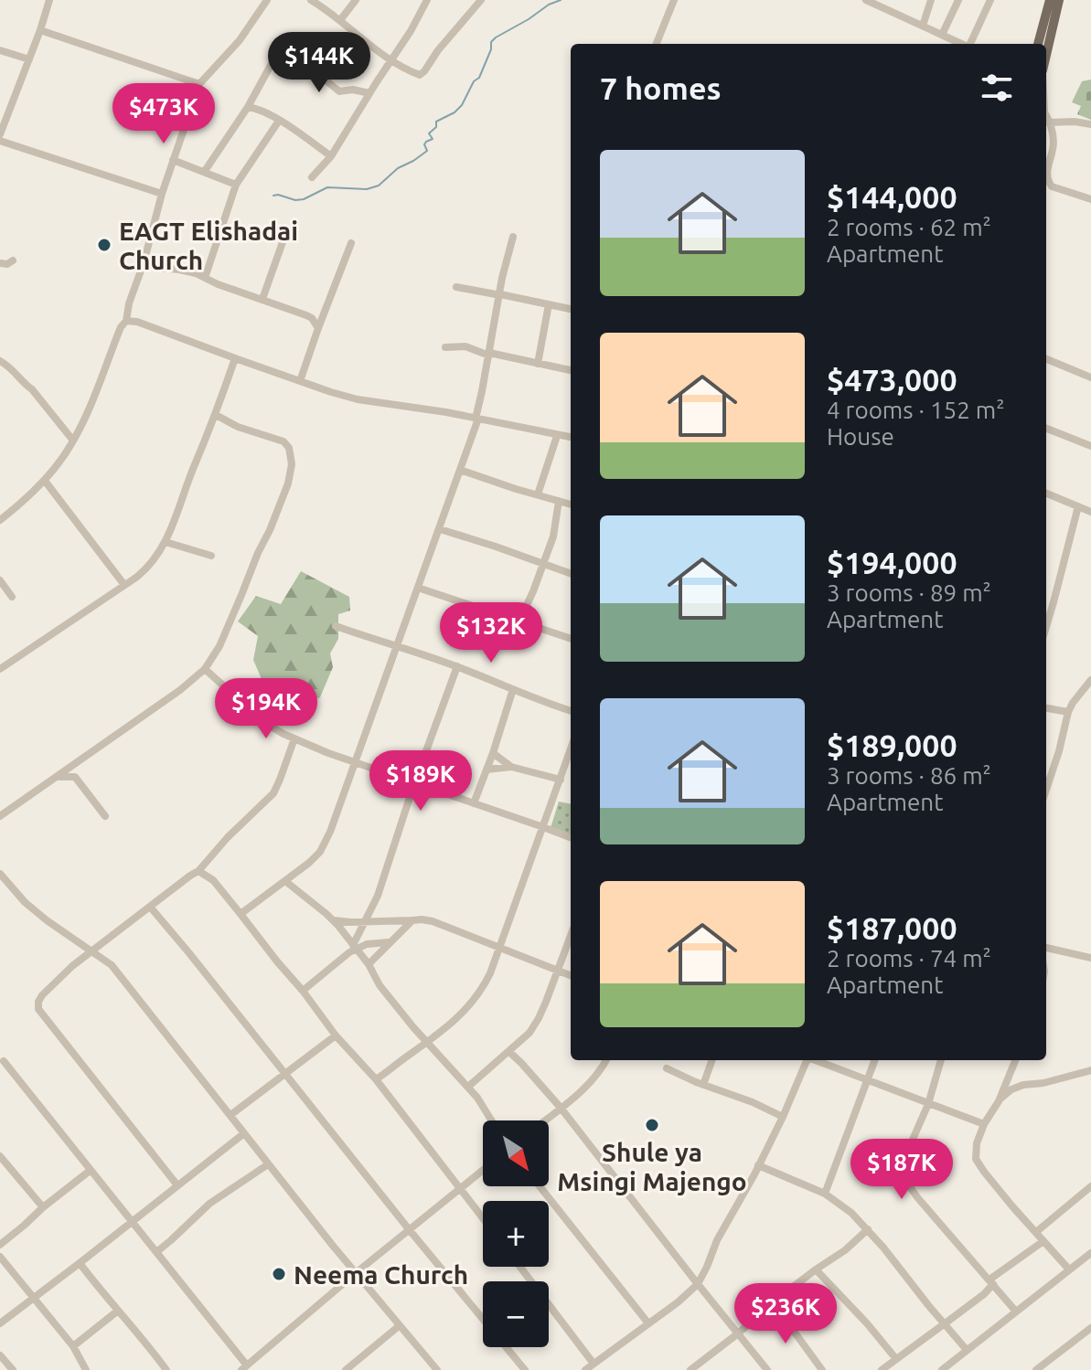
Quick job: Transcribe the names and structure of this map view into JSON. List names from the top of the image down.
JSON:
{
  "places": ["EAGT Elishadai Church", "Shule ya Msingi Majengo", "Neema Church"],
  "north": "bottom right",
  "page": {
    "price": [
      "$144K",
      "$473K",
      "$132K",
      "$194K",
      "$189K",
      "$187K",
      "$236K"
    ],
    "heading": "7 homes",
    "list": [
      {
        "name": "$144,000",
        "note": "2 rooms · 62 m² · Apartment"
      },
      {
        "name": "$473,000",
        "note": "4 rooms · 152 m² · House"
      },
      {
        "name": "$194,000",
        "note": "3 rooms · 89 m² · Apartment"
      },
      {
        "name": "$189,000",
        "note": "3 rooms · 86 m² · Apartment"
      },
      {
        "name": "$187,000",
        "note": "2 rooms · 74 m² · Apartment"
      }
    ],
    "map_buttons": ["+", "−"]
  }
}
